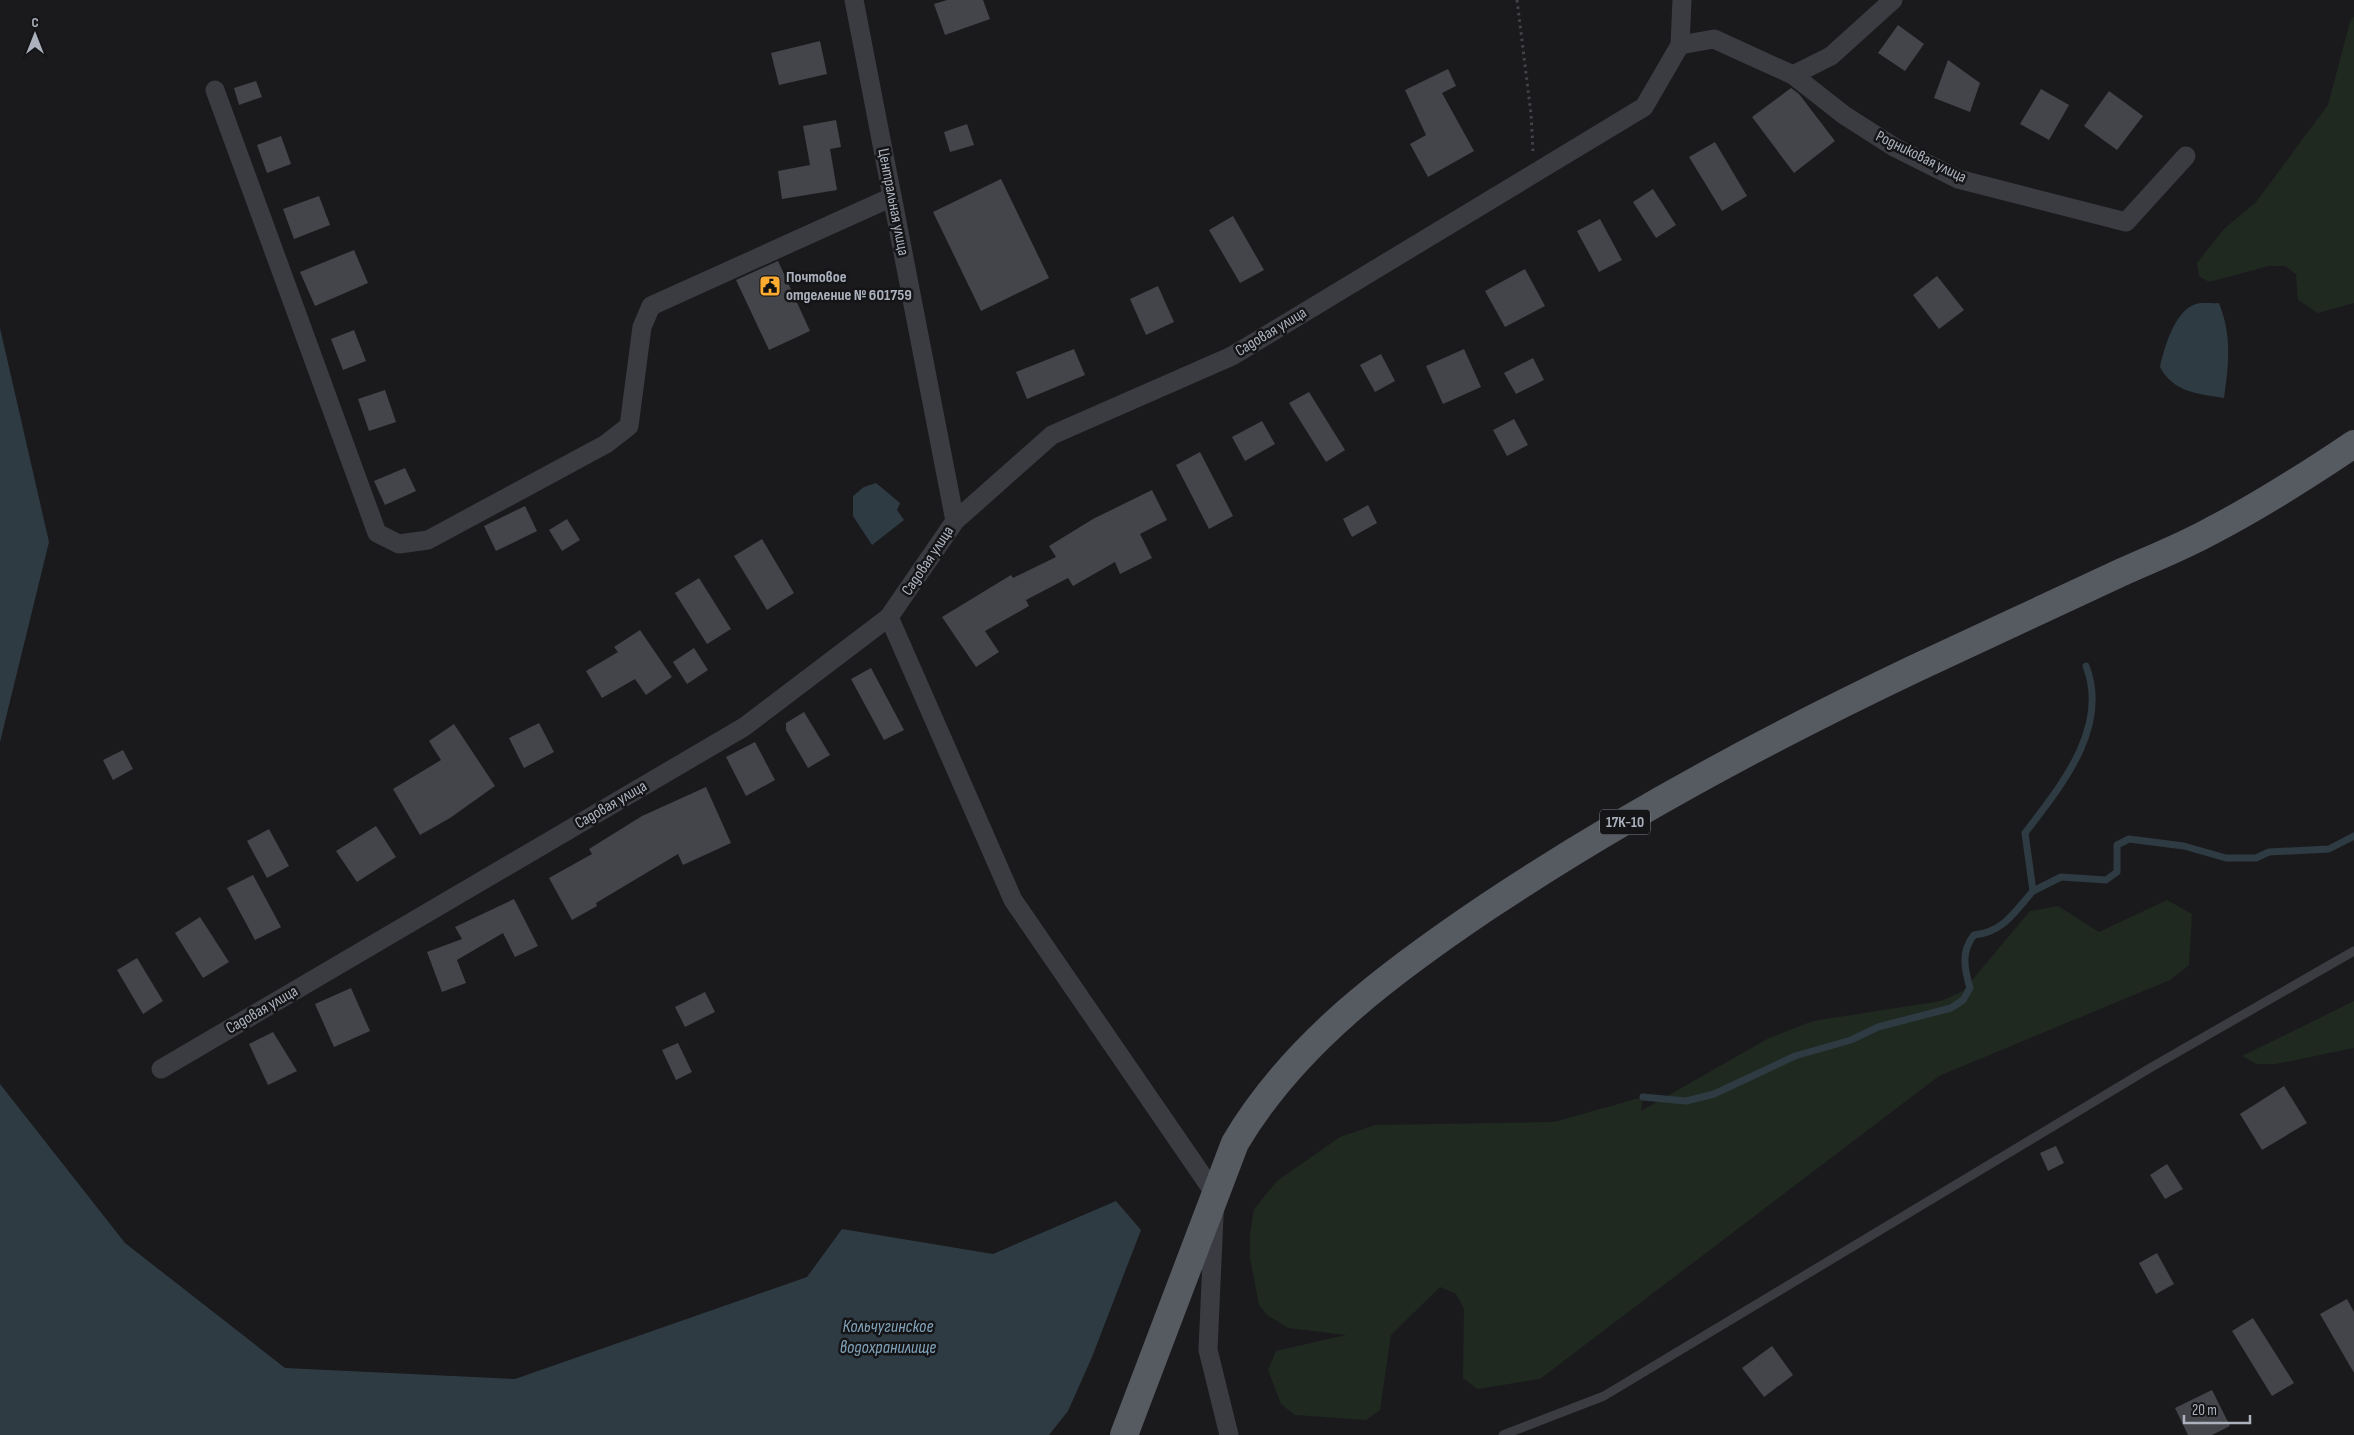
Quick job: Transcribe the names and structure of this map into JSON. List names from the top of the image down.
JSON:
{
  "streets": {
    "main road": ["17К-10"],
    "street": ["Родниковая улица", "Центральная улица", "Садовая улица"]
  },
  "crossings": [
    ["Родниковая улица", "Садовая улица"],
    ["Центральная улица", "Садовая улица"]
  ],
  "water": ["Кольчугинское водохранилище"],
  "places": {
    "public building": ["Почтовое отделение № 601759"]
  },
  "scale_bar": "20 m",
  "north": "top"
}
